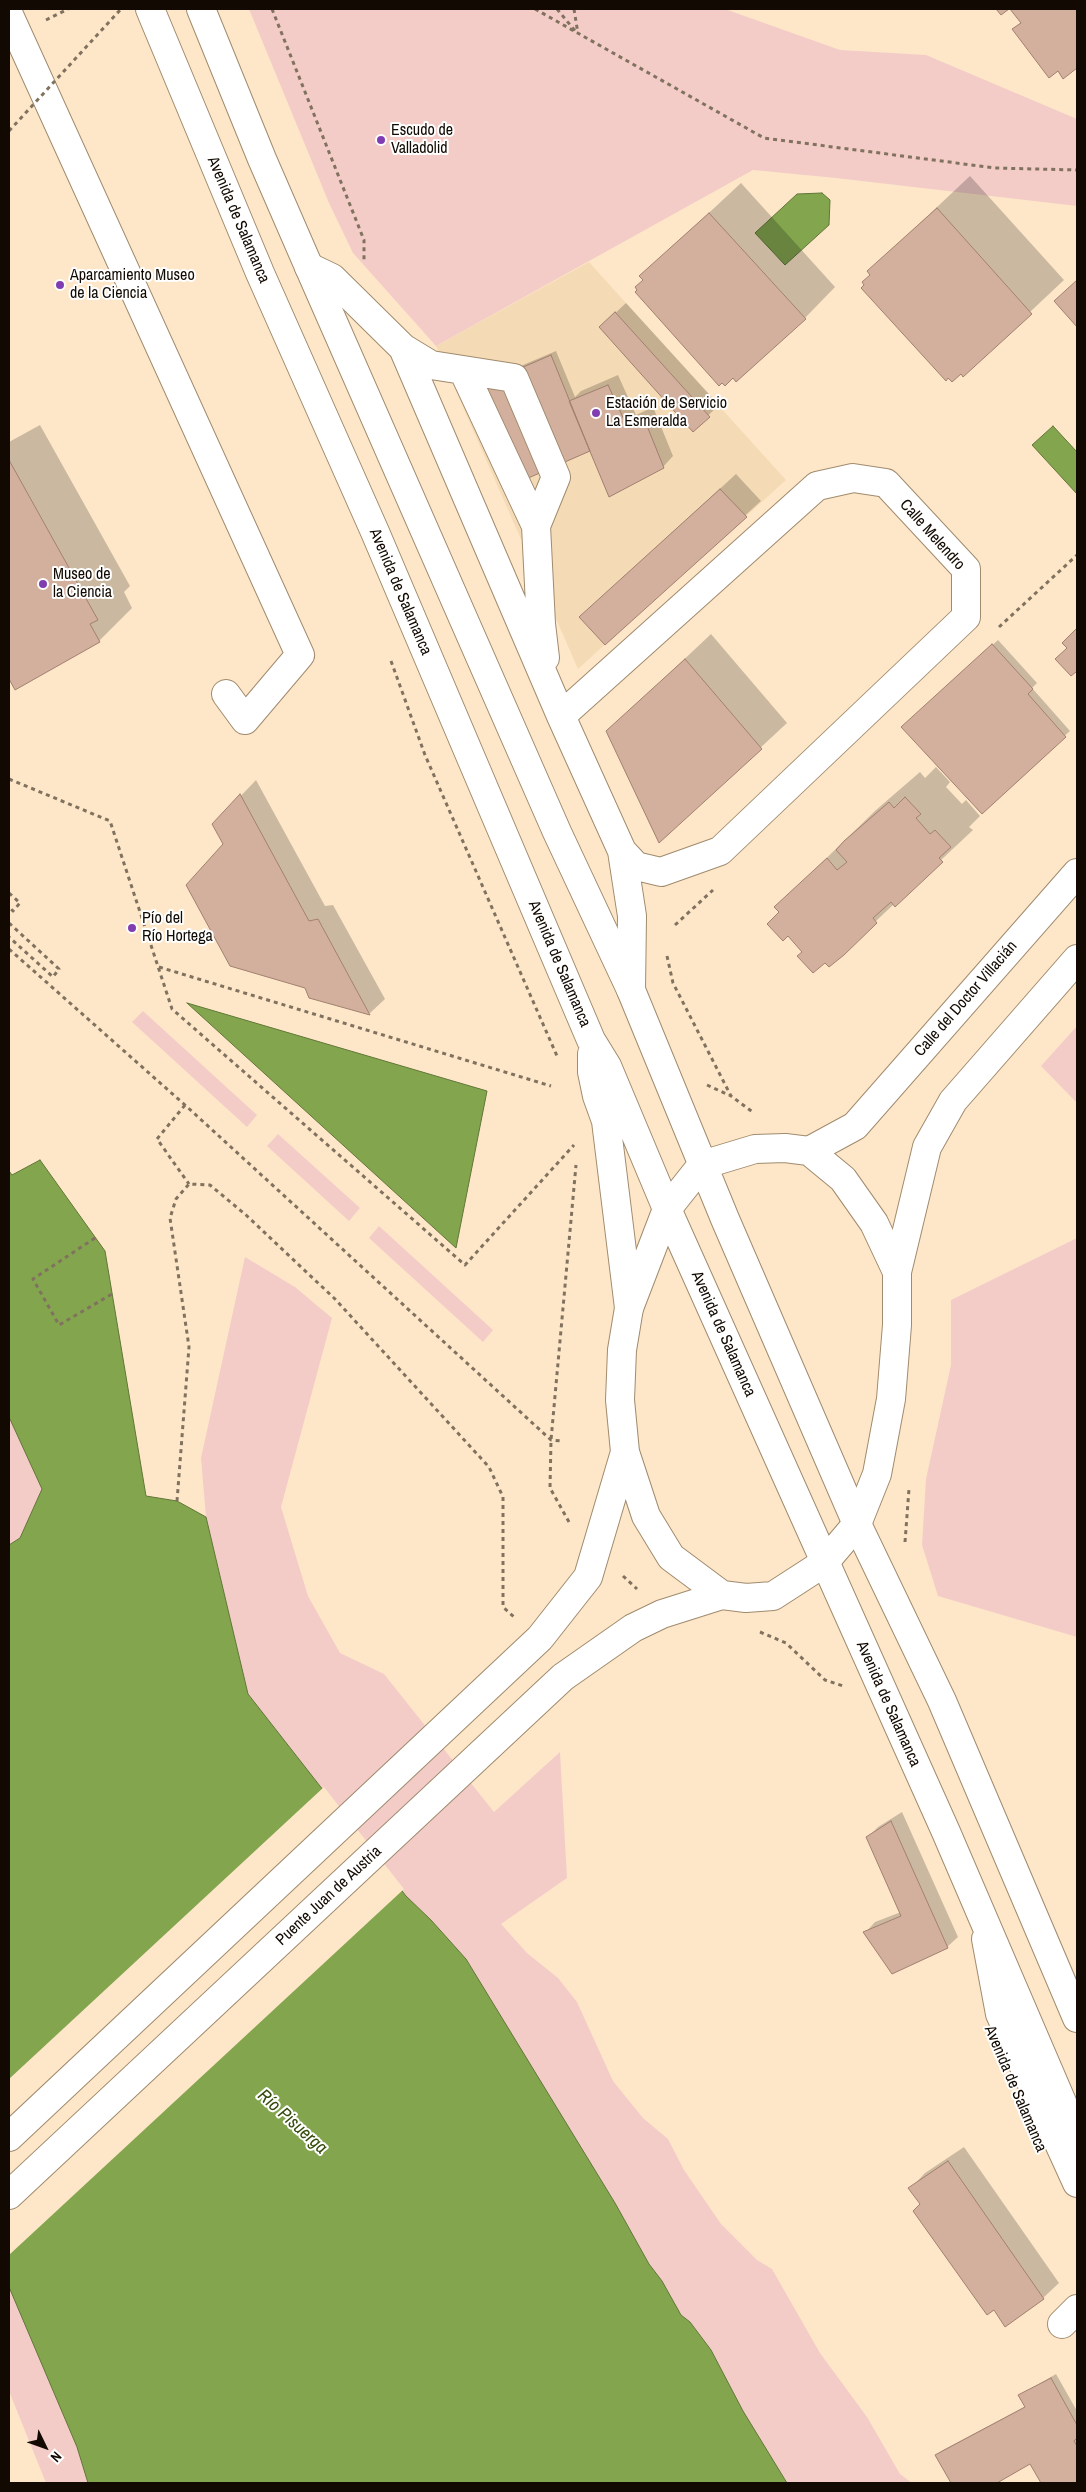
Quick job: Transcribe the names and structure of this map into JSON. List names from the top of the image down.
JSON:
{
  "streets": {
    "main road": [
      "Avenida de Salamanca",
      "Calle Melendro",
      "Calle del Doctor Villacián",
      "Puente Juan de Austria"
    ]
  },
  "water": ["Río Pisuerga"],
  "places": [
    "Escudo de Valladolid",
    "Aparcamiento Museo de la Ciencia",
    "Estación de Servicio La Esmeralda",
    "Museo de la Ciencia",
    "Pío del Río Hortega"
  ],
  "north": "bottom right"
}
